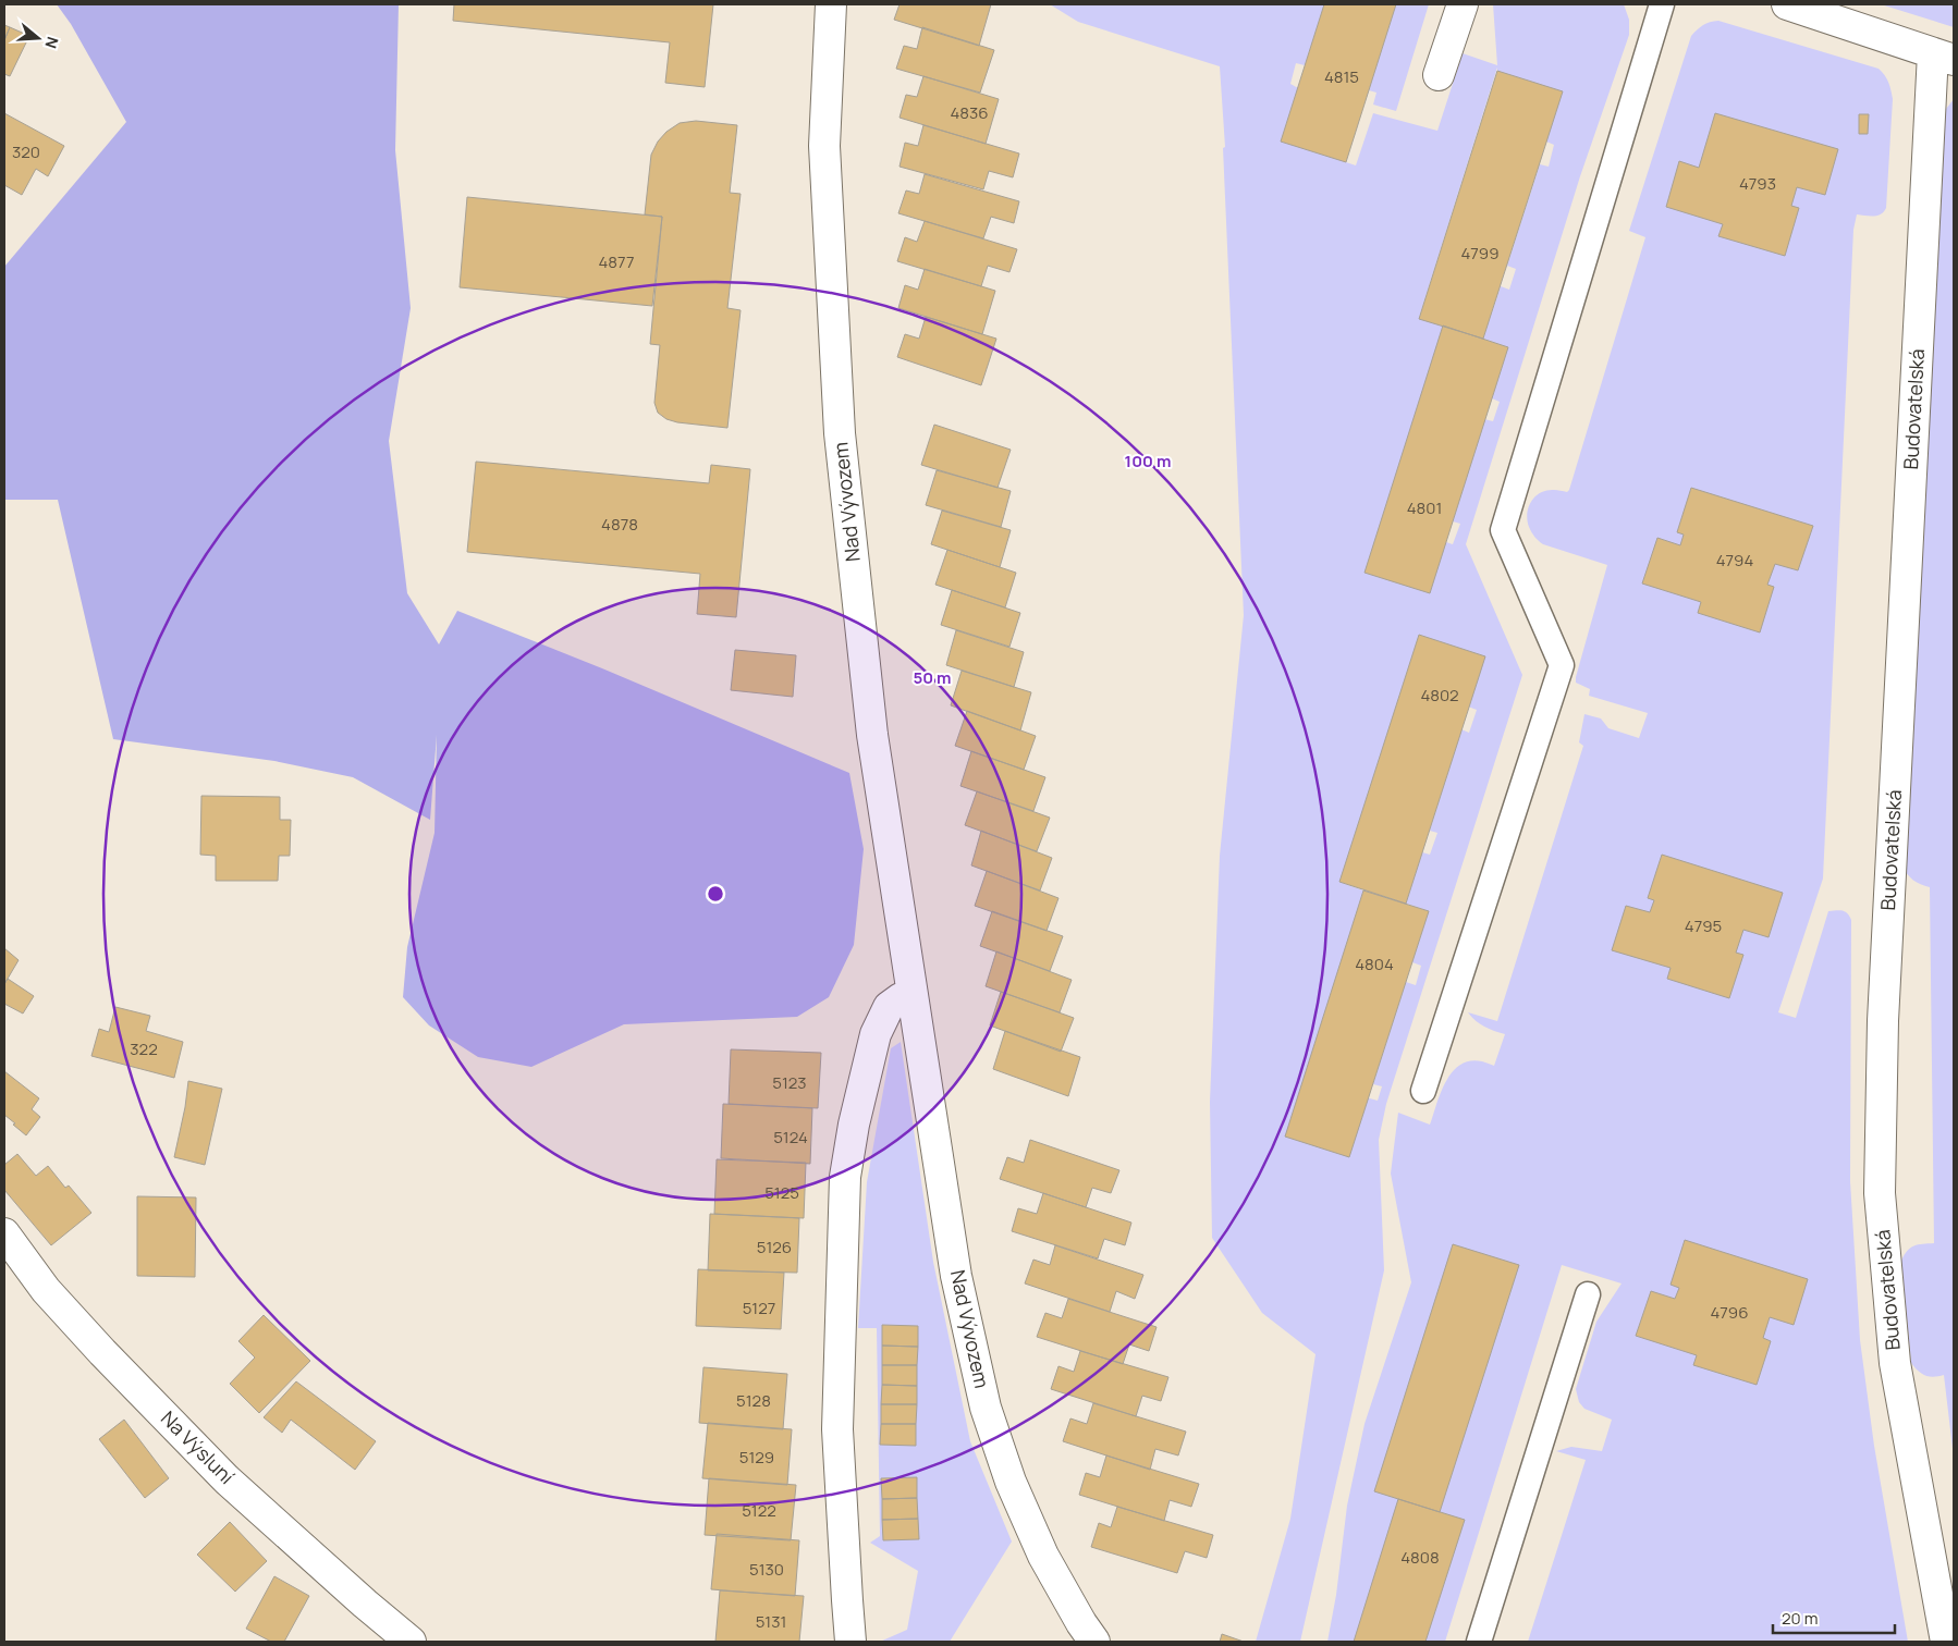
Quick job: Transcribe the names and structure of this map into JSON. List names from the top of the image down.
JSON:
{
  "streets": {
    "street": ["Budovatelská", "Nad Vývozem", "Na Výsluní"]
  },
  "house_numbers": [
    "4815",
    "4836",
    "320",
    "4793",
    "4799",
    "4877",
    "4801",
    "4878",
    "4794",
    "4802",
    "4795",
    "4804",
    "322",
    "5123",
    "5124",
    "5125",
    "5126",
    "5127",
    "4796",
    "5128",
    "5129",
    "5122",
    "4808",
    "5130",
    "5131"
  ],
  "scale_bar": "20 m",
  "north": "right",
  "rings": ["100 m", "50 m"]
}
